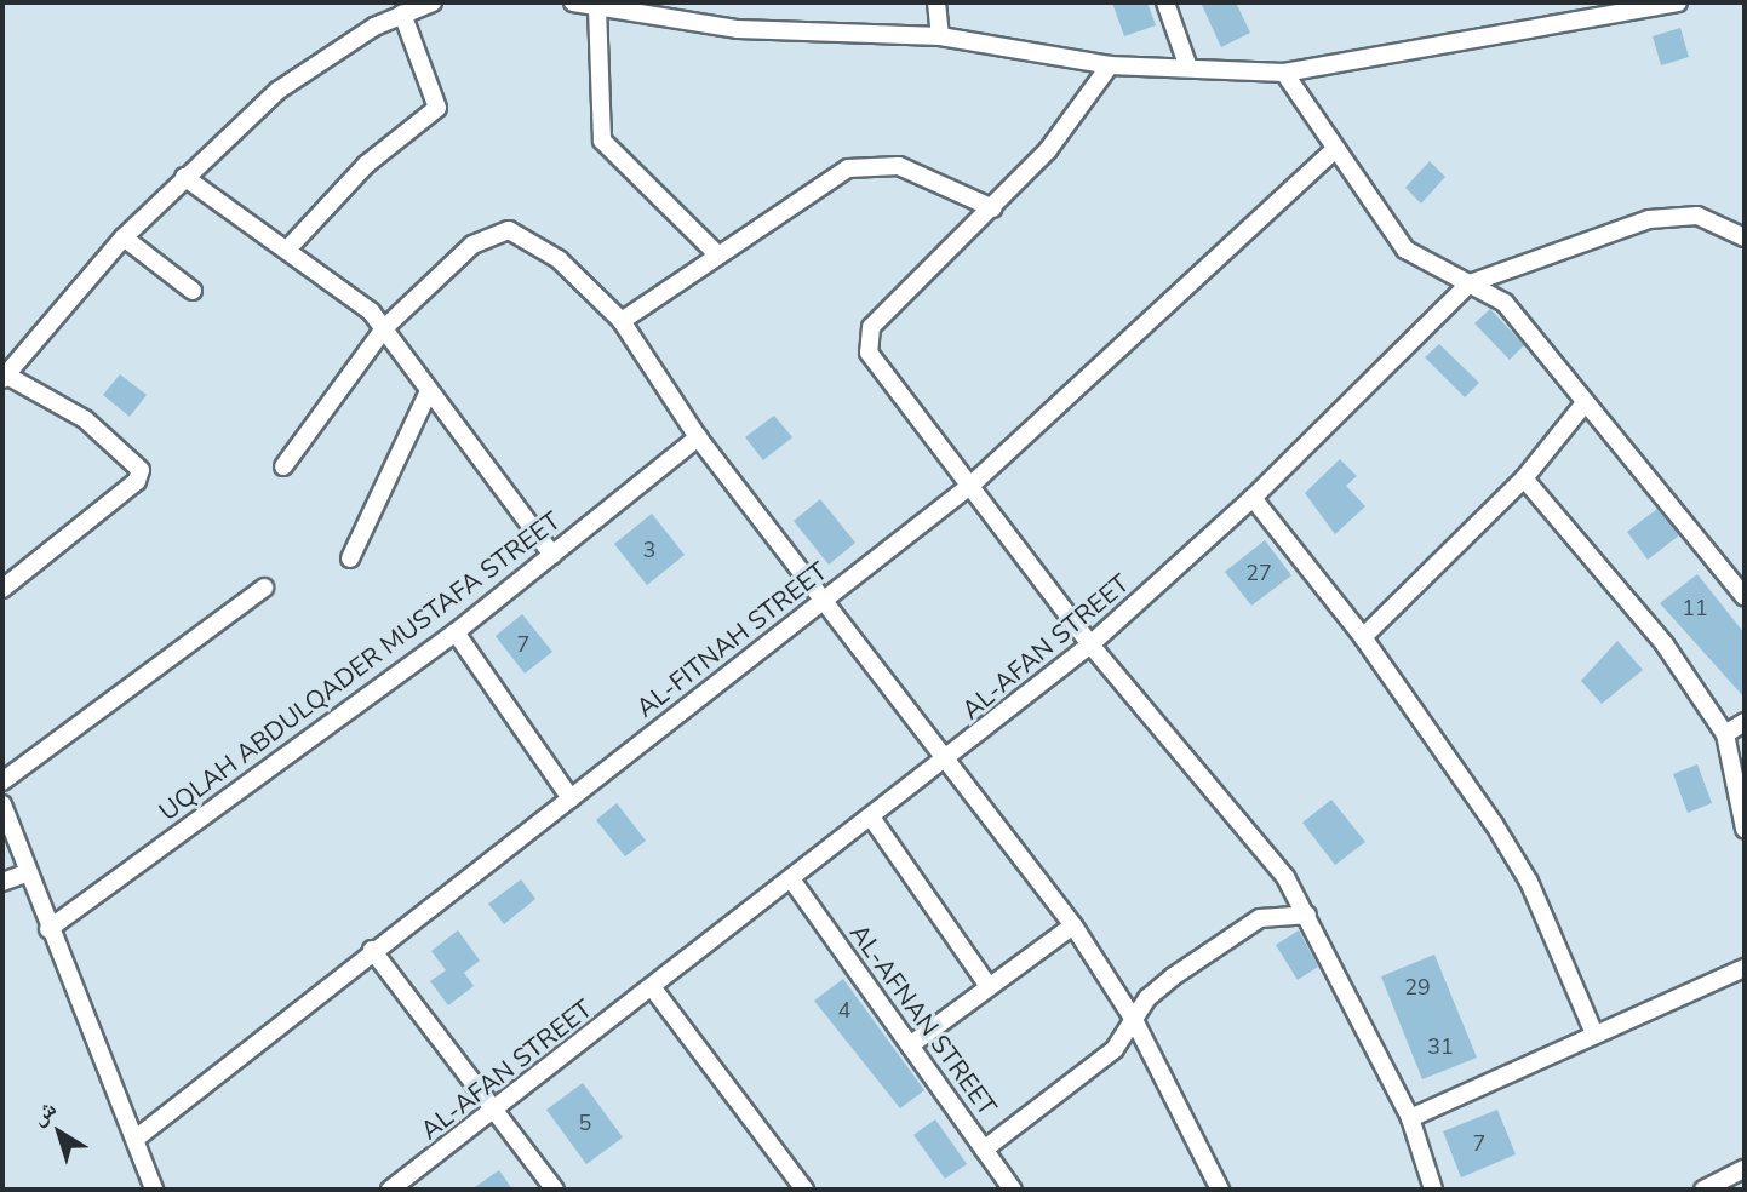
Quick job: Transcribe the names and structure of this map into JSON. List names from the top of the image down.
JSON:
{
  "streets": {
    "street": [
      "AL-FITNAH STREET",
      "AL-AFAN STREET",
      "UQLAH ABDULQADER MUSTAFA STREET",
      "AL-AFNAN STREET"
    ]
  },
  "crossings": [
    ["AL-AFAN STREET", "AL-AFNAN STREET"]
  ],
  "house_numbers": [
    "3",
    "27",
    "11",
    "7",
    "29",
    "4",
    "31",
    "5",
    "7"
  ],
  "north": "top left"
}
